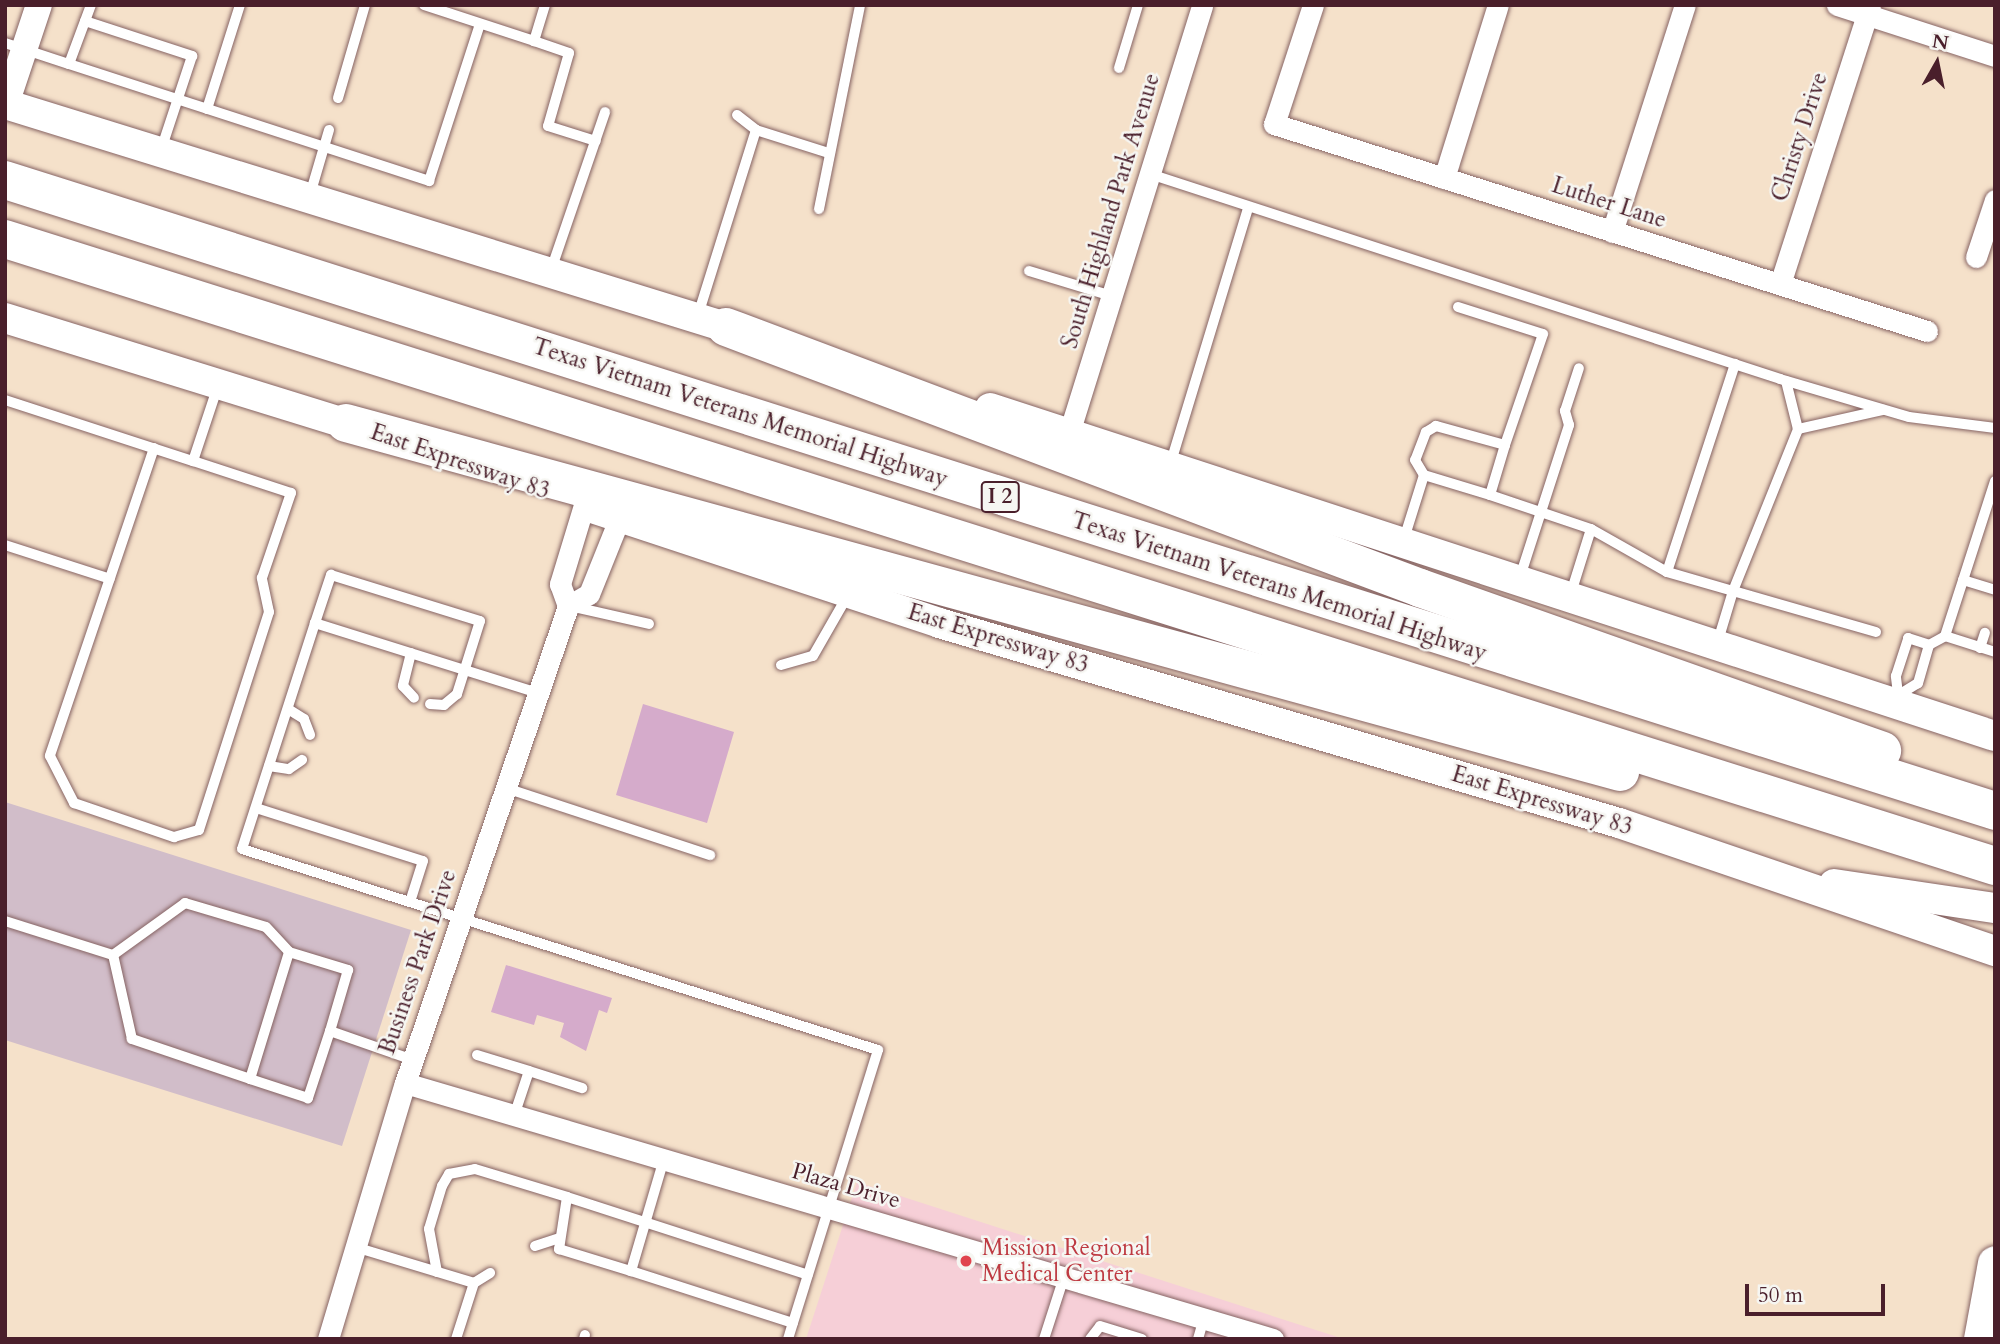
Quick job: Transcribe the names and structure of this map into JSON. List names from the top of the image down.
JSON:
{
  "streets": {
    "highway": ["Texas Vietnam Veterans Memorial Highway", "I 2"],
    "main road": ["East Expressway 83"],
    "street": [
      "Christy Drive",
      "Luther Lane",
      "South Highland Park Avenue",
      "Business Park Drive",
      "Plaza Drive"
    ]
  },
  "crossings": [
    ["Christy Drive", "Luther Lane"],
    ["East Expressway 83", "Business Park Drive"],
    ["Business Park Drive", "Plaza Drive"]
  ],
  "places": ["Mission Regional Medical Center"],
  "scale_bar": "50 m",
  "north": "top"
}
